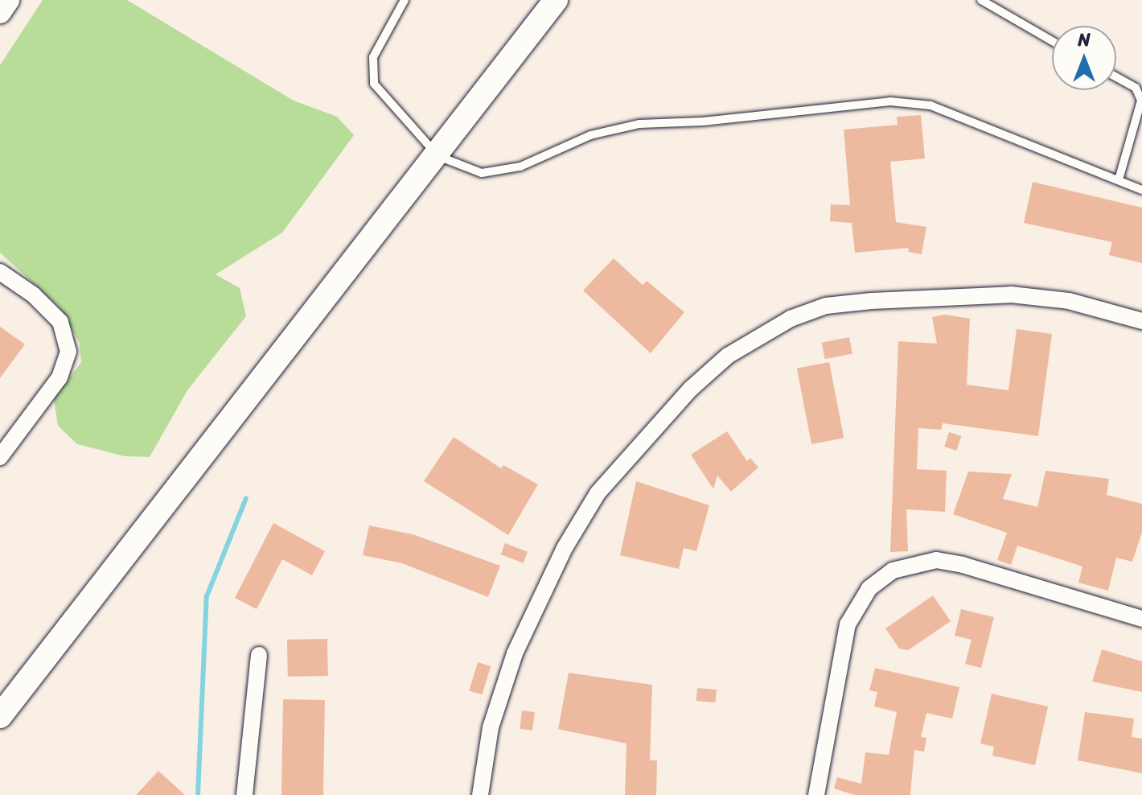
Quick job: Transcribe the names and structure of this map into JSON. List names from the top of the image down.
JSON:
{
  "north": "top"
}
